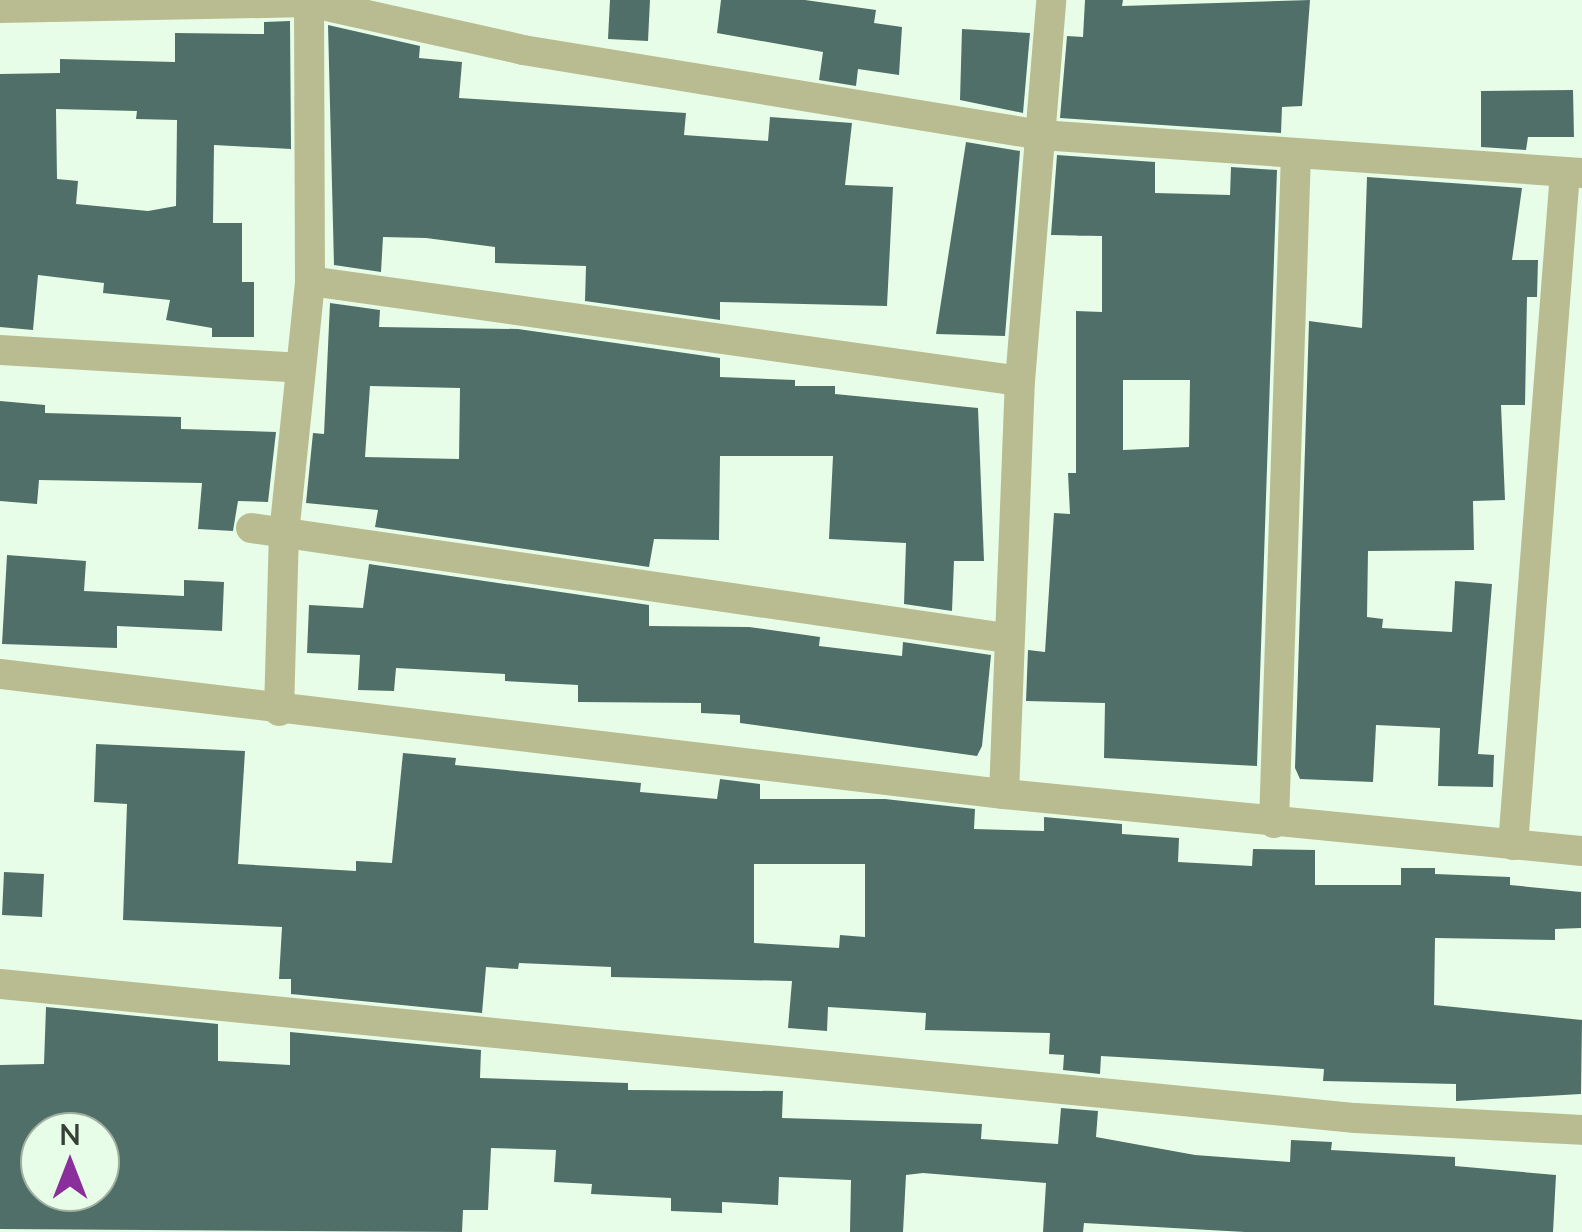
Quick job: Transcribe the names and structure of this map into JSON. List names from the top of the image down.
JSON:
{
  "north": "top"
}
